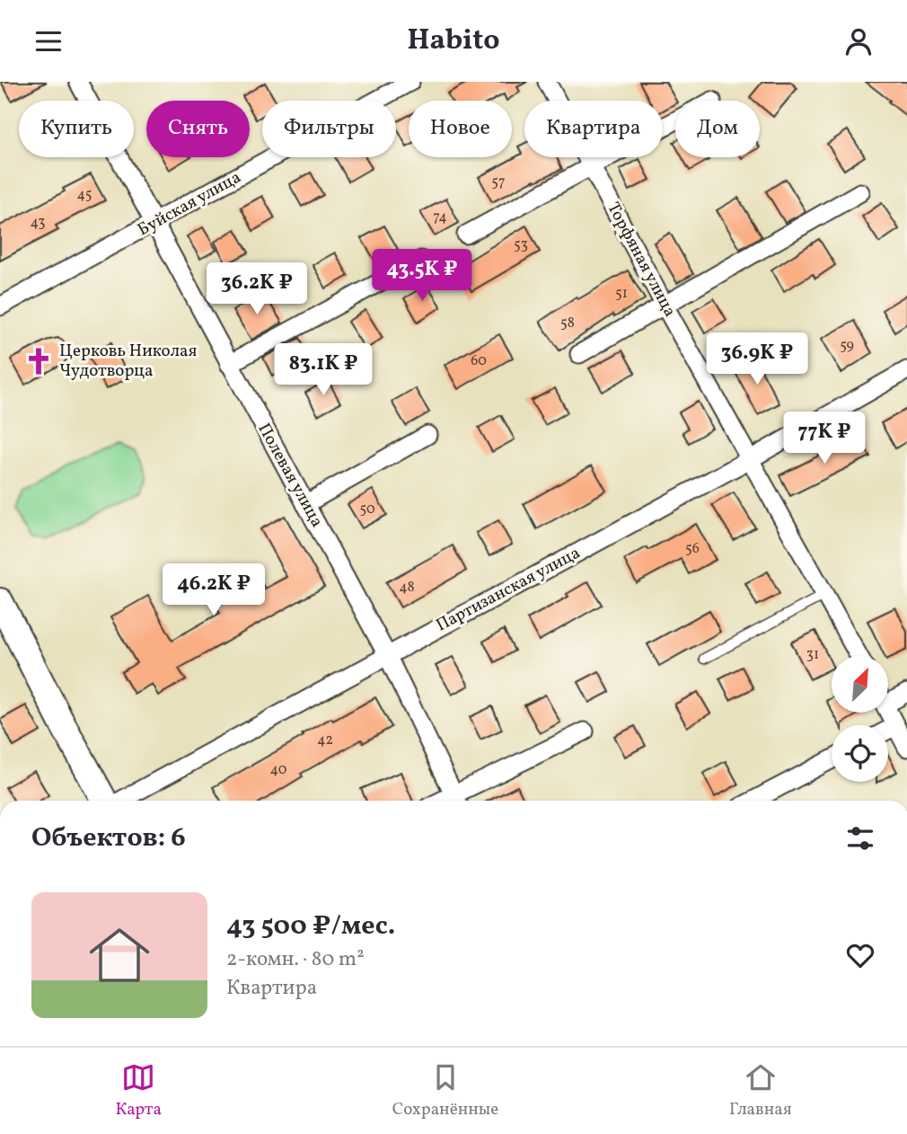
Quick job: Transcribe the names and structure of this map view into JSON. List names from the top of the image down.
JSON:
{
  "streets": {
    "street": [
      "Буйская улица",
      "Торфяная улица",
      "Полевая улица",
      "Партизанская улица"
    ]
  },
  "crossings": [
    ["Буйская улица", "Полевая улица"],
    ["Торфяная улица", "Партизанская улица"],
    ["Полевая улица", "Партизанская улица"]
  ],
  "places": {
    "church": ["Церковь Николая Чудотворца"]
  },
  "house_numbers": [
    "57",
    "45",
    "74",
    "43",
    "53",
    "51",
    "58",
    "59",
    "60",
    "50",
    "56",
    "48",
    "31",
    "42",
    "40"
  ],
  "north": "top right",
  "page": {
    "header": "Habito",
    "chip": [
      "Купить",
      "Снять",
      "Фильтры",
      "Новое",
      "Квартира",
      "Дом"
    ],
    "price": [
      "43.5K ₽",
      "36.2K ₽",
      "36.9K ₽",
      "83.1K ₽",
      "77K ₽",
      "46.2K ₽"
    ],
    "heading": "Объектов: 6",
    "list": [
      {
        "name": "43 500 ₽/мес.",
        "note": "2-комн. · 80 m² · Квартира"
      }
    ],
    "tabs": ["Карта", "Сохранённые", "Главная"]
  }
}
